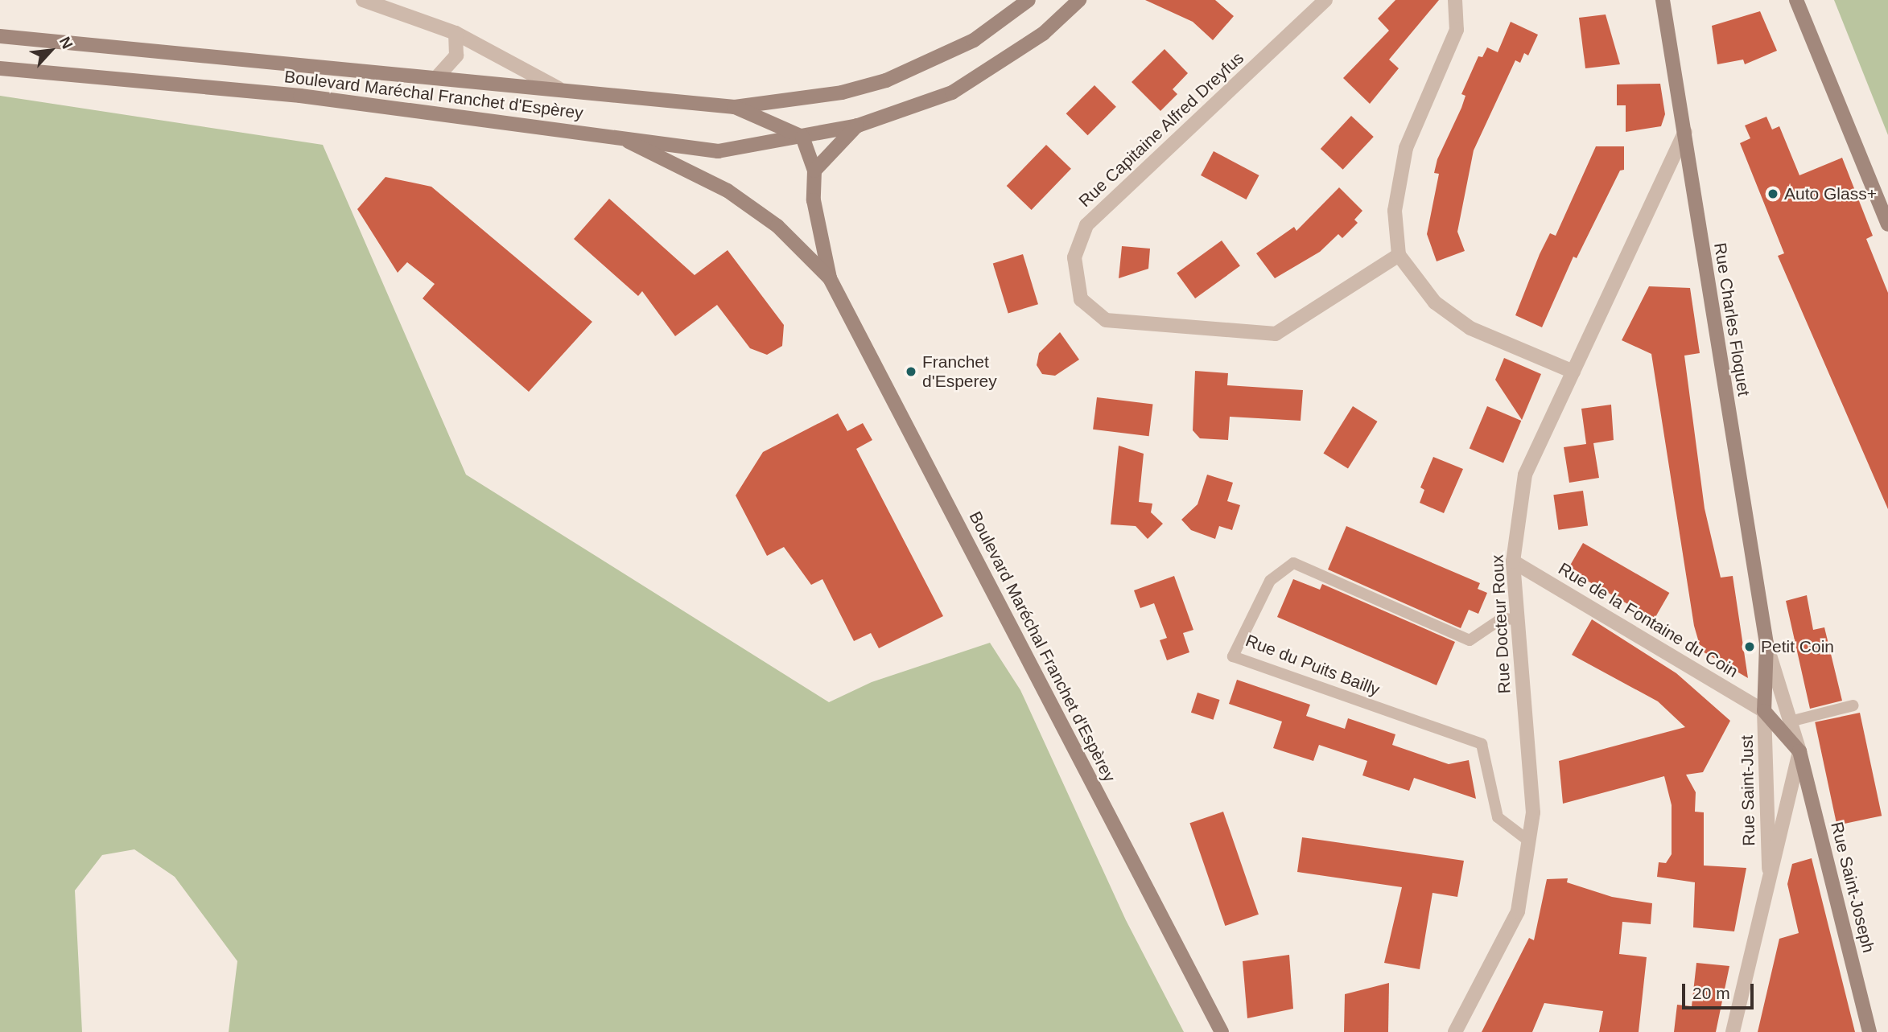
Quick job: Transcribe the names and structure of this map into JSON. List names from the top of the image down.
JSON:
{
  "streets": {
    "main road": ["Boulevard Maréchal Franchet d'Espèrey", "Rue Charles Floquet", "Rue Saint-Joseph"],
    "street": [
      "Rue Capitaine Alfred Dreyfus",
      "Rue de la Fontaine du Coin",
      "Rue Docteur Roux",
      "Rue Saint-Just"
    ],
    "lane": ["Rue du Puits Bailly"]
  },
  "crossings": [
    ["Rue Charles Floquet", "Rue de la Fontaine du Coin"],
    ["Rue Charles Floquet", "Rue Docteur Roux"],
    ["Rue Charles Floquet", "Rue Saint-Just"],
    ["Rue Charles Floquet", "Rue Saint-Joseph"],
    ["Rue de la Fontaine du Coin", "Rue Docteur Roux"],
    ["Rue de la Fontaine du Coin", "Rue Saint-Just"],
    ["Rue Docteur Roux", "Rue du Puits Bailly"],
    ["Rue Saint-Just", "Rue Saint-Joseph"]
  ],
  "places": ["Auto Glass+", "Franchet d'Esperey", "Petit Coin"],
  "scale_bar": "20 m",
  "north": "top right"
}
